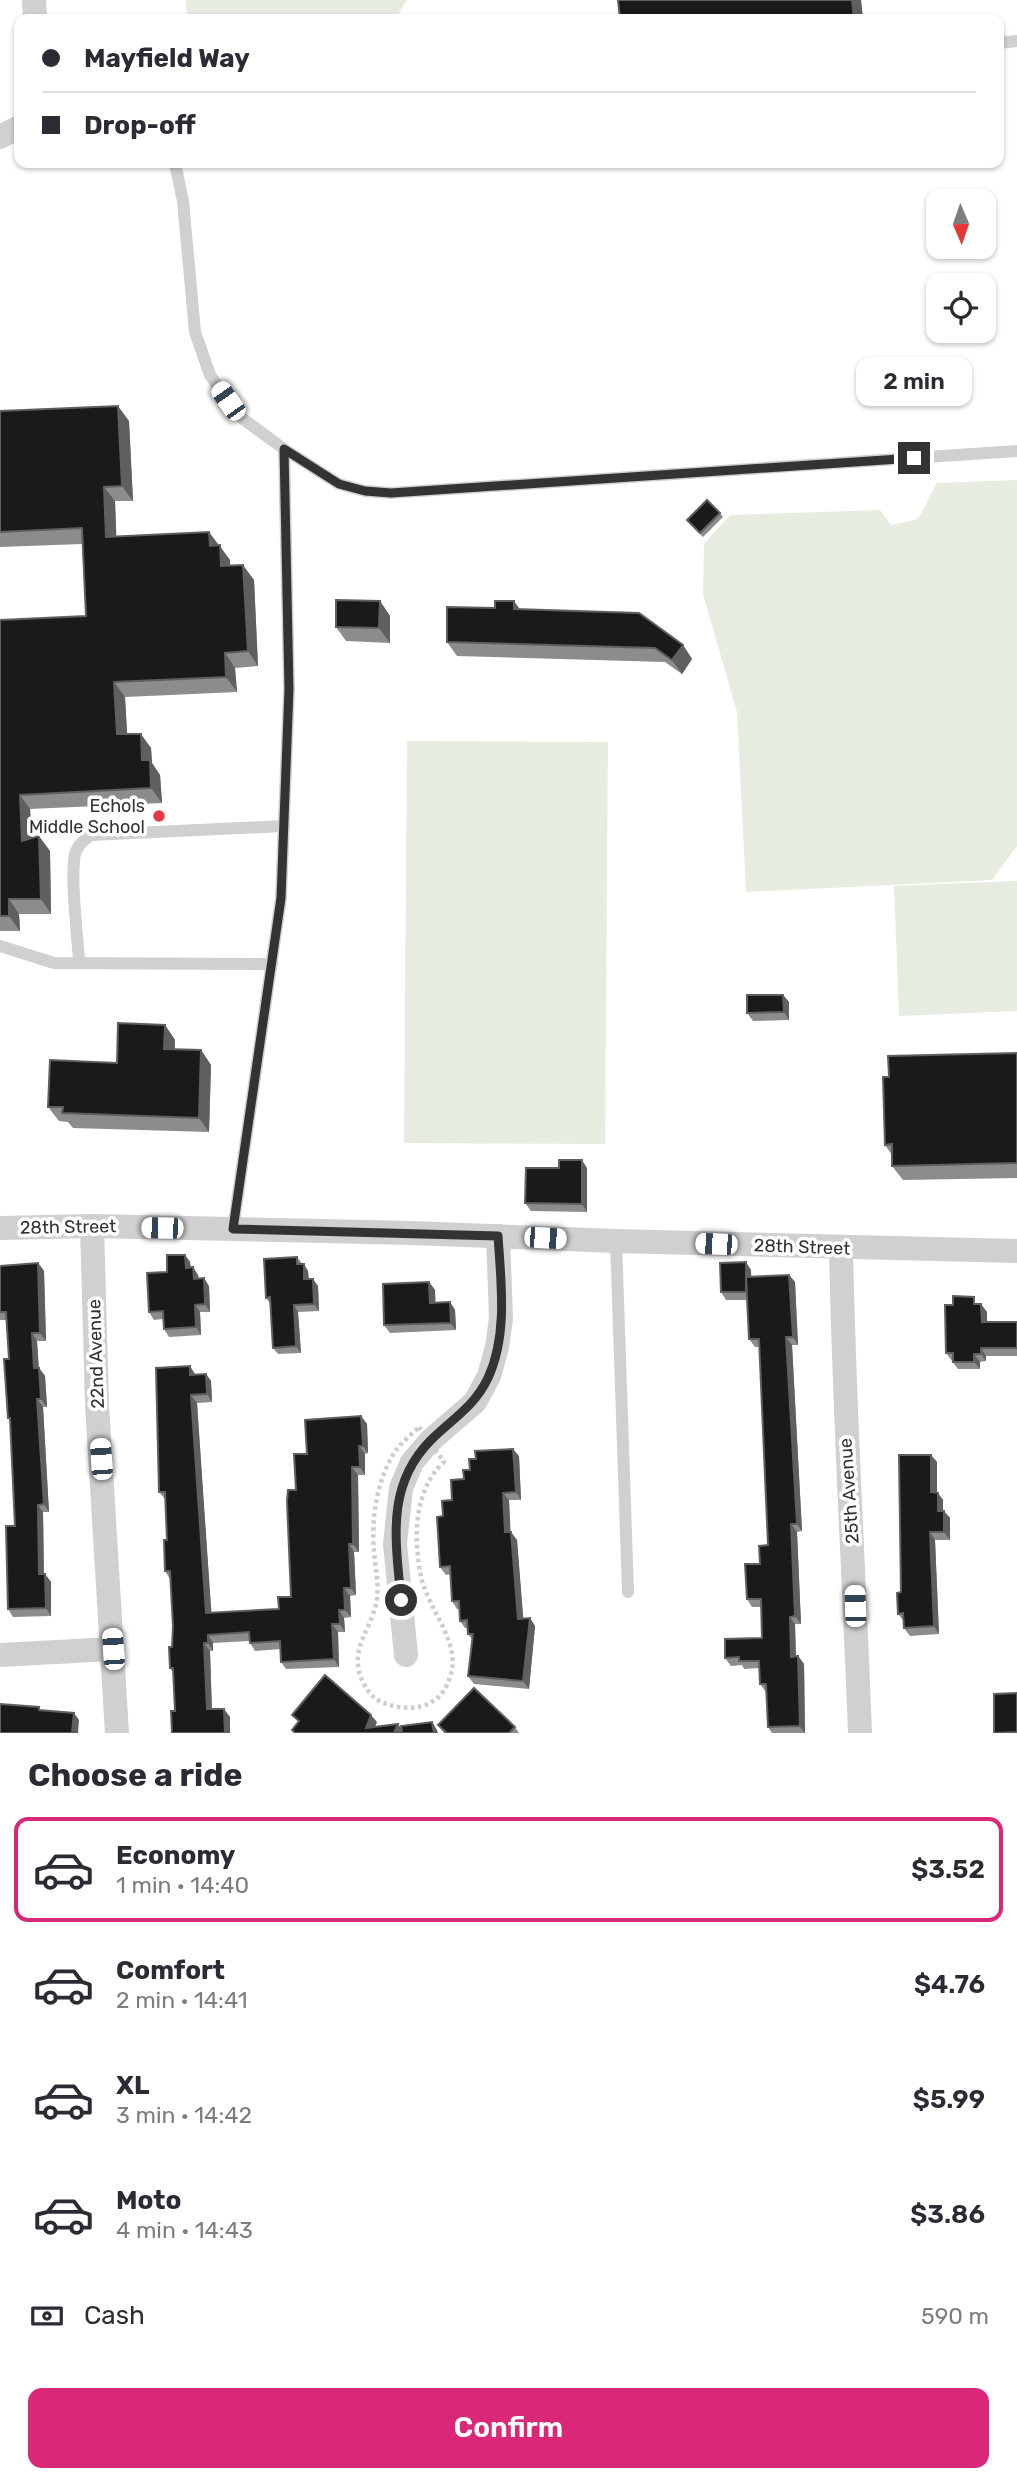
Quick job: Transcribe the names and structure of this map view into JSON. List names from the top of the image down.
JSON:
{
  "streets": {
    "street": ["28th Street", "22nd Avenue", "25th Avenue"]
  },
  "crossings": [
    ["28th Street", "22nd Avenue"],
    ["28th Street", "25th Avenue"]
  ],
  "places": ["Echols Middle School"],
  "north": "bottom",
  "page": {
    "banner": ["Mayfield Way", "Drop-off"],
    "bubble": "2 min",
    "heading": "Choose a ride",
    "list": [
      {
        "name": "Economy",
        "note": "1 min · 14:40",
        "value": "$3.52"
      },
      {
        "name": "Comfort",
        "note": "2 min · 14:41",
        "value": "$4.76"
      },
      {
        "name": "XL",
        "note": "3 min · 14:42",
        "value": "$5.99"
      },
      {
        "name": "Moto",
        "note": "4 min · 14:43",
        "value": "$3.86"
      }
    ],
    "pay": ["Cash", "590 m"],
    "buttons": "Confirm"
  }
}
